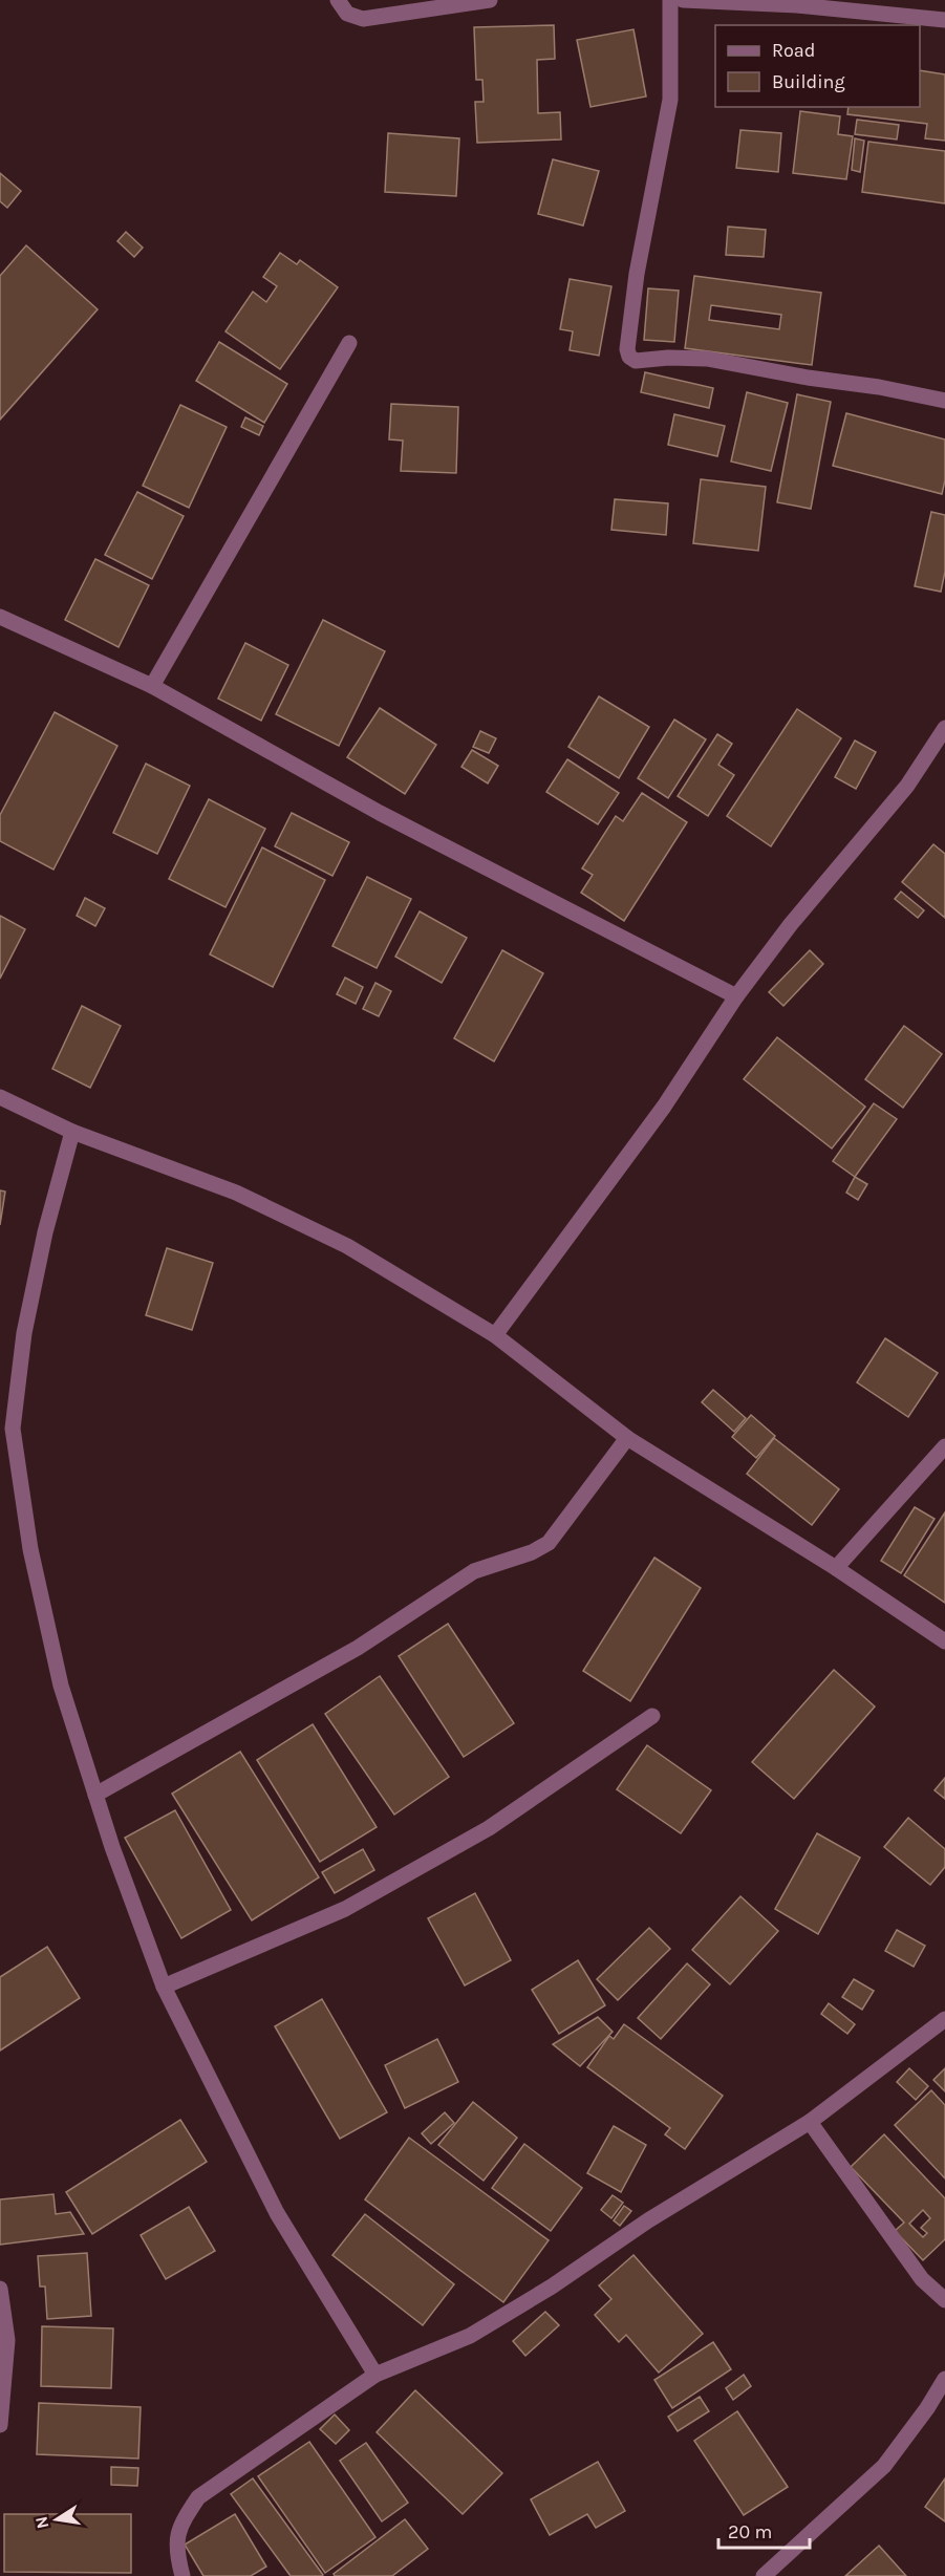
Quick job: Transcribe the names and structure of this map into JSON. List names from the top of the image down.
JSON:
{
  "legend": ["Road", "Building"],
  "scale_bar": "20 m",
  "north": "left"
}
